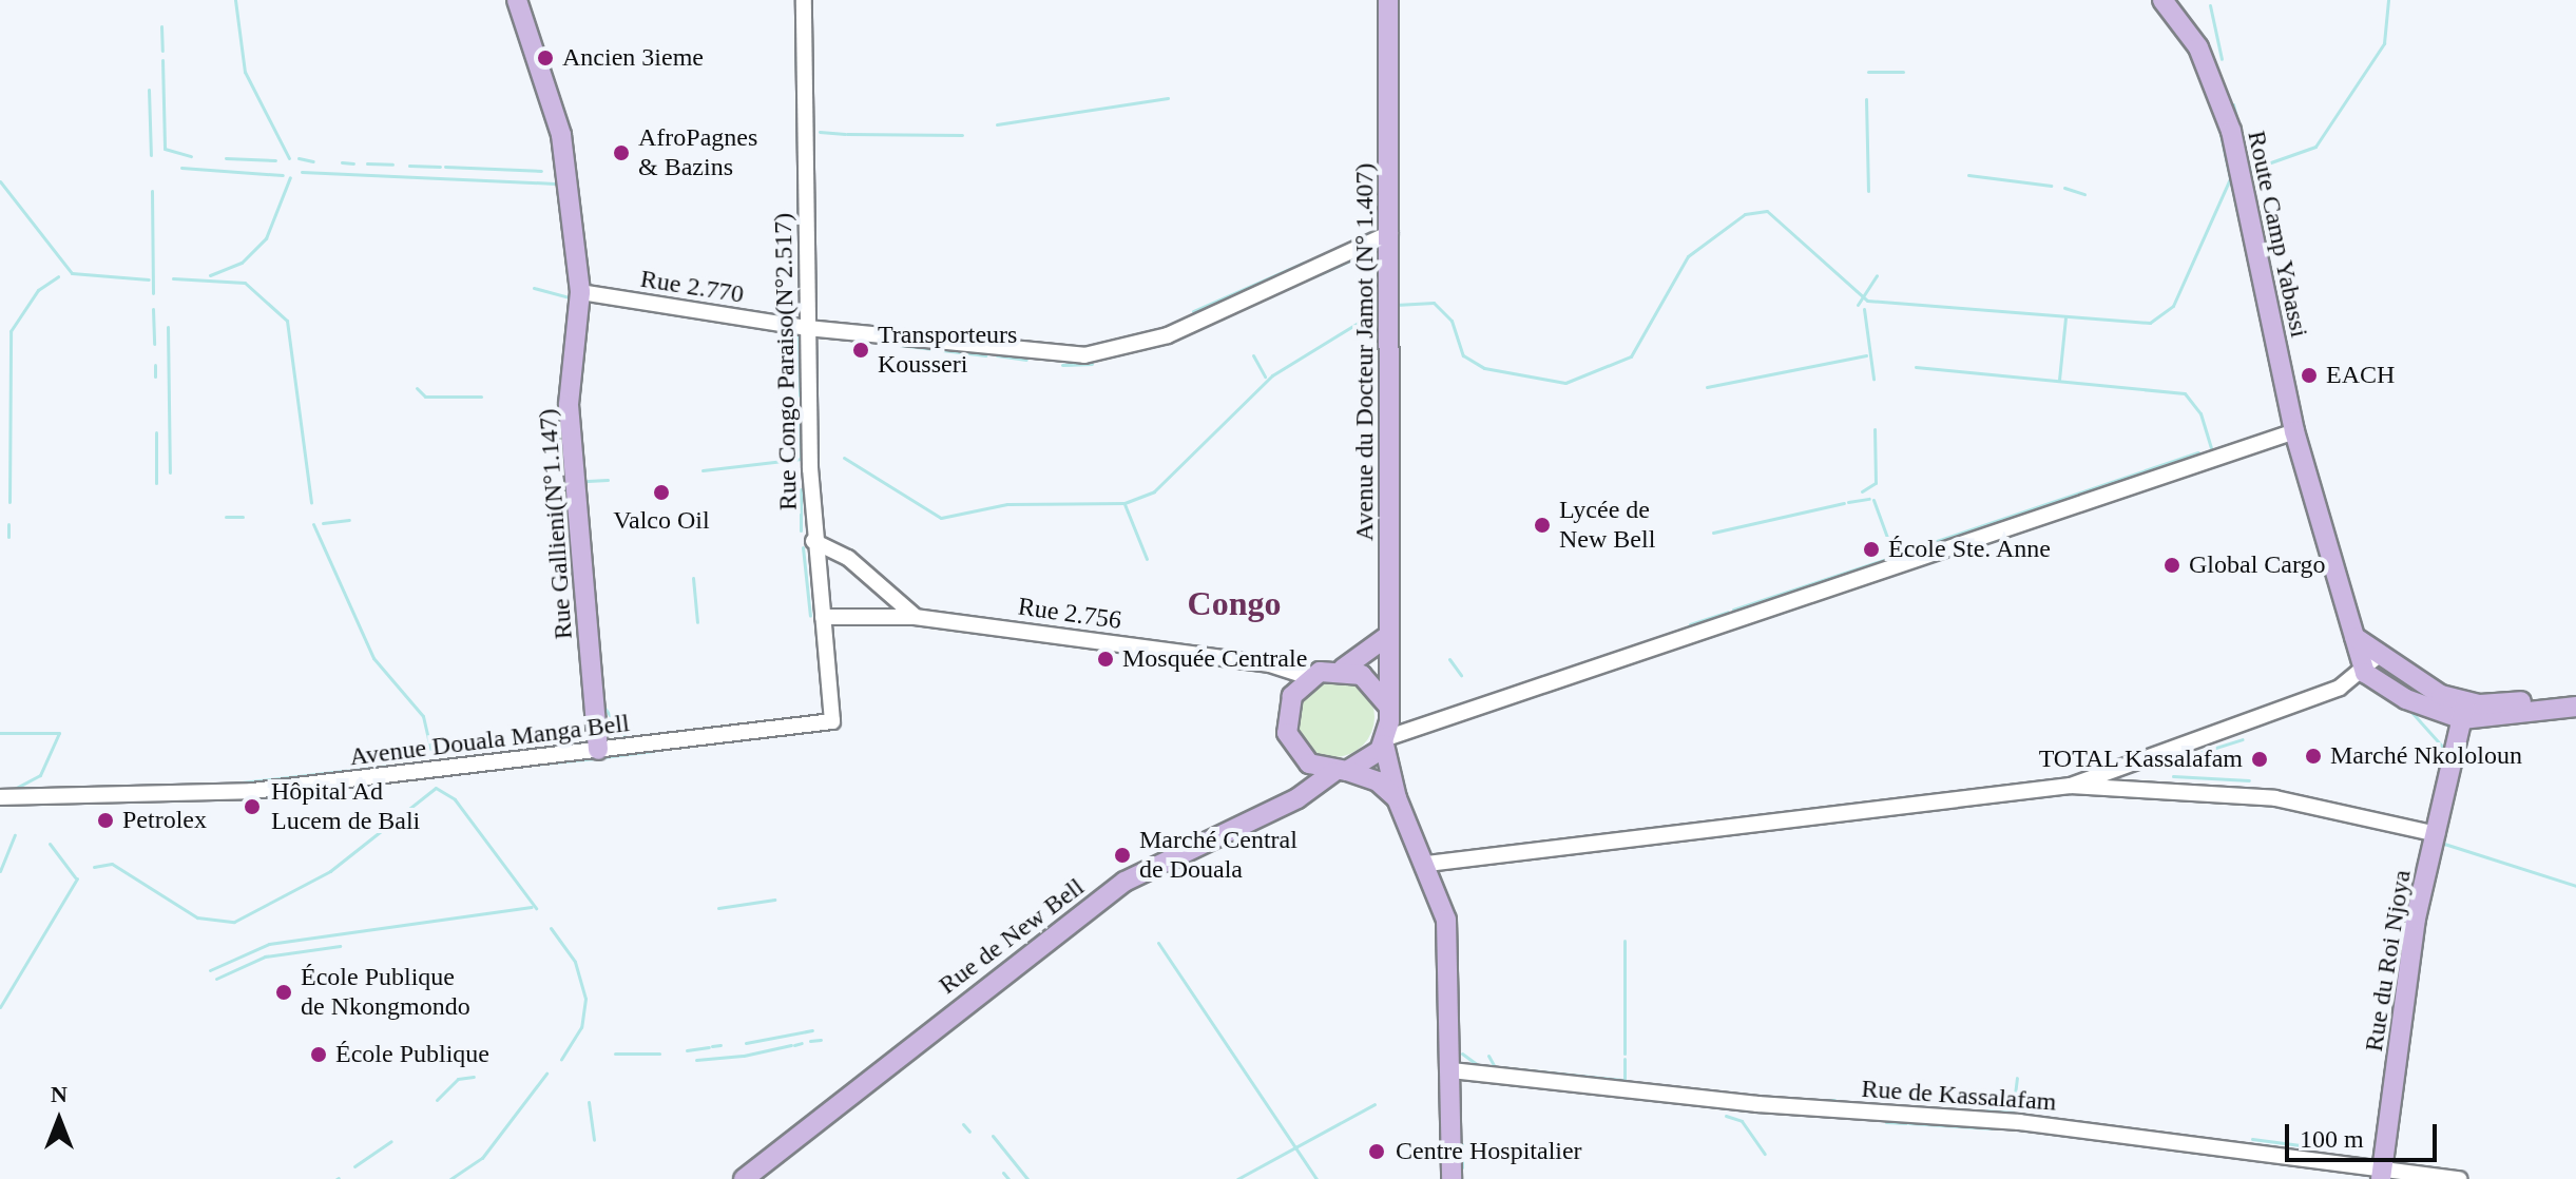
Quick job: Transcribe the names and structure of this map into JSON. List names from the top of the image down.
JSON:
{
  "streets": {
    "main road": [
      "Route Camp Yabassi",
      "Avenue du Docteur Jamot (N° 1.407)",
      "Rue Gallieni(N°1.147)",
      "Rue de New Bell",
      "Rue du Roi Njoya"
    ],
    "street": [
      "Rue 2.770",
      "Rue Congo Paraiso(N°2.517)",
      "Rue 2.756",
      "Avenue Douala Manga Bell",
      "Rue de Kassalafam"
    ]
  },
  "crossings": [
    ["Rue 2.770", "Avenue du Docteur Jamot (N° 1.407)"],
    ["Rue 2.770", "Rue Congo Paraiso(N°2.517)"],
    ["Rue 2.770", "Rue Gallieni(N°1.147)"],
    ["Avenue du Docteur Jamot (N° 1.407)", "Rue 2.756"],
    ["Avenue du Docteur Jamot (N° 1.407)", "Rue de New Bell"],
    ["Rue Congo Paraiso(N°2.517)", "Rue 2.756"],
    ["Rue Congo Paraiso(N°2.517)", "Avenue Douala Manga Bell"],
    ["Rue Gallieni(N°1.147)", "Avenue Douala Manga Bell"],
    ["Rue 2.756", "Rue de New Bell"],
    ["Rue du Roi Njoya", "Rue de Kassalafam"]
  ],
  "districts": ["Congo"],
  "places": [
    "Ancien 3ieme",
    "AfroPagnes & Bazins",
    "Transporteurs Kousseri",
    "EACH",
    "Valco Oil",
    "Lycée de New Bell",
    "École Ste. Anne",
    "Global Cargo",
    "Mosquée Centrale",
    "Marché Nkololoun",
    "TOTAL Kassalafam",
    "Hôpital Ad Lucem de Bali",
    "Petrolex",
    "Marché Central de Douala",
    "École Publique de Nkongmondo",
    "École Publique",
    "Centre Hospitalier"
  ],
  "scale_bar": "100 m",
  "north": "top"
}
